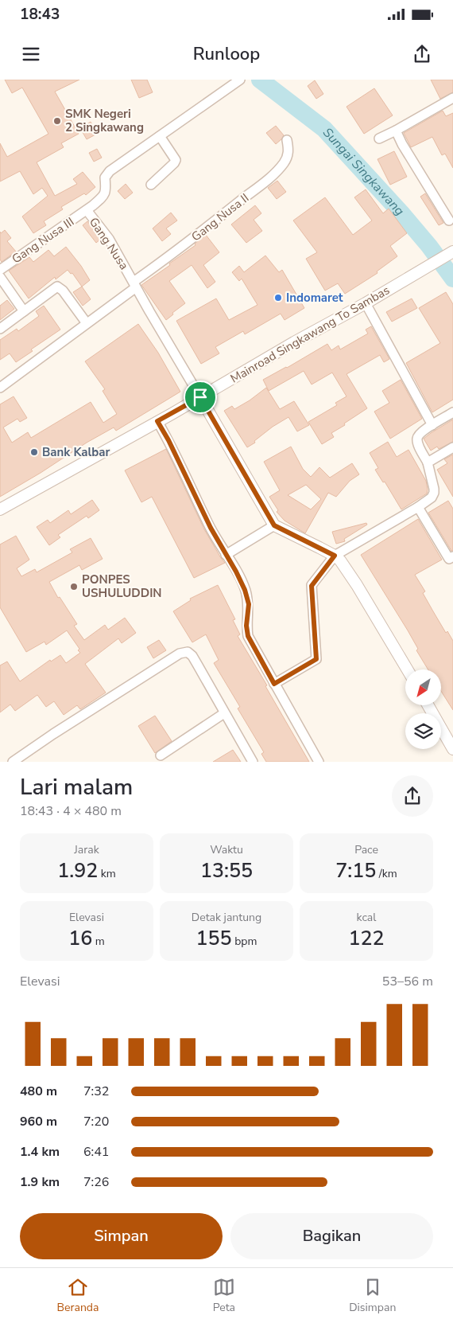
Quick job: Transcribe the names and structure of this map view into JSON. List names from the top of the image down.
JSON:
{
  "streets": {
    "street": [
      "Gang Nusa II",
      "Gang Nusa III",
      "Gang Nusa",
      "Mainroad Singkawang To Sambas"
    ]
  },
  "crossings": [
    ["Gang Nusa II", "Gang Nusa"],
    ["Gang Nusa III", "Gang Nusa"],
    ["Gang Nusa", "Mainroad Singkawang To Sambas"]
  ],
  "water": ["Sungai Singkawang"],
  "places": [
    "SMK Negeri 2 Singkawang",
    "Indomaret",
    "Bank Kalbar",
    "PONPES USHULUDDIN"
  ],
  "north": "bottom left",
  "page": {
    "status": "18:43",
    "header": "Runloop",
    "heading": ["Lari malam", "18:43 · 4 × 480 m"],
    "stats": [
      ["Jarak", "1.92 km"],
      ["Waktu", "13:55"],
      ["Pace", "7:15 /km"],
      ["Elevasi", "16 m"],
      ["Detak jantung", "155 bpm"],
      ["kcal", "122"]
    ],
    "chart": ["Elevasi", "53–56 m"],
    "list": [
      {
        "name": "480 m",
        "note": "7:32"
      },
      {
        "name": "960 m",
        "note": "7:20"
      },
      {
        "name": "1.4 km",
        "note": "6:41"
      },
      {
        "name": "1.9 km",
        "note": "7:26"
      }
    ],
    "buttons": ["Simpan", "Bagikan"],
    "tabs": ["Beranda", "Peta", "Disimpan"]
  }
}
